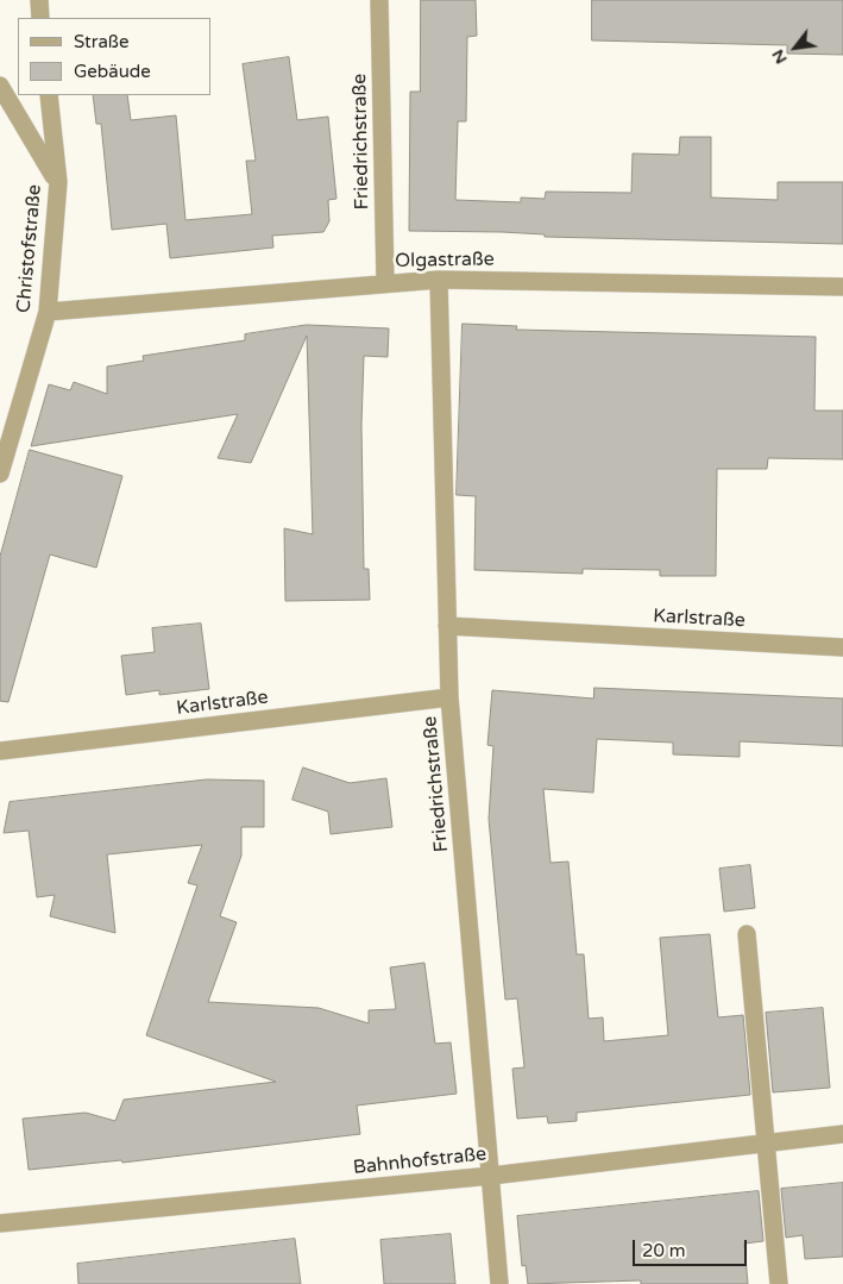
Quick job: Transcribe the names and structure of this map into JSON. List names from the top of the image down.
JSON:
{
  "streets": {
    "street": [
      "Friedrichstraße",
      "Christofstraße",
      "Olgastraße",
      "Karlstraße",
      "Bahnhofstraße"
    ]
  },
  "crossings": [
    ["Friedrichstraße", "Olgastraße"],
    ["Friedrichstraße", "Karlstraße"],
    ["Friedrichstraße", "Bahnhofstraße"],
    ["Christofstraße", "Olgastraße"]
  ],
  "legend": ["Straße", "Gebäude"],
  "scale_bar": "20 m",
  "north": "bottom left"
}
